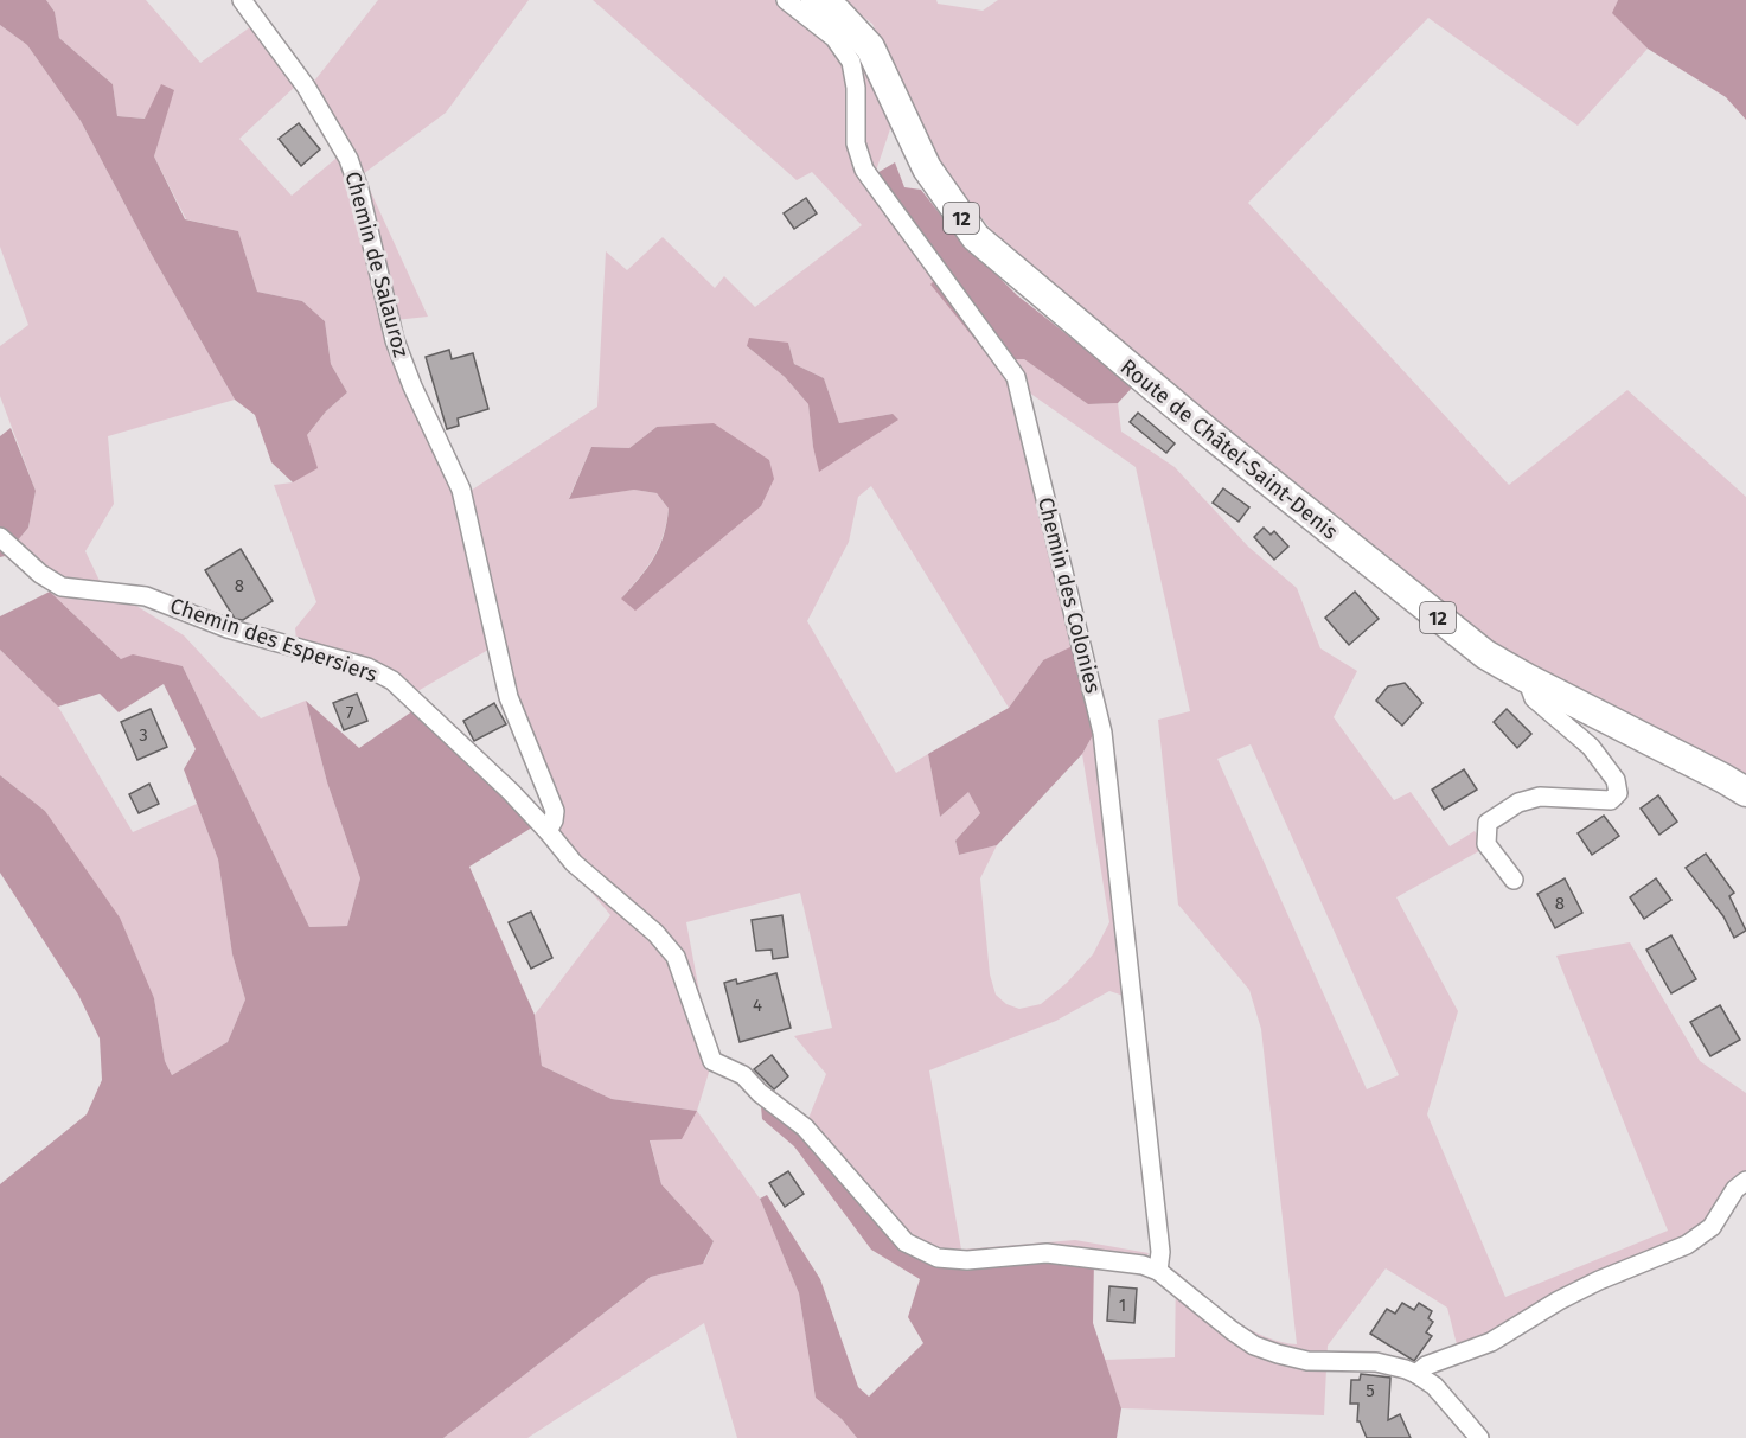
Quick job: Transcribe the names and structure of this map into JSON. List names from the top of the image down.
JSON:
{
  "streets": {
    "main road": ["12", "Route de Châtel-Saint-Denis"],
    "street": ["Chemin de Salauroz", "Chemin des Colonies", "Chemin des Espersiers"]
  },
  "crossings": [
    ["Chemin de Salauroz", "Chemin des Espersiers"],
    ["Chemin des Colonies", "Chemin des Espersiers"]
  ],
  "house_numbers": [
    "8",
    "7",
    "3",
    "8",
    "4",
    "1",
    "5"
  ]
}
